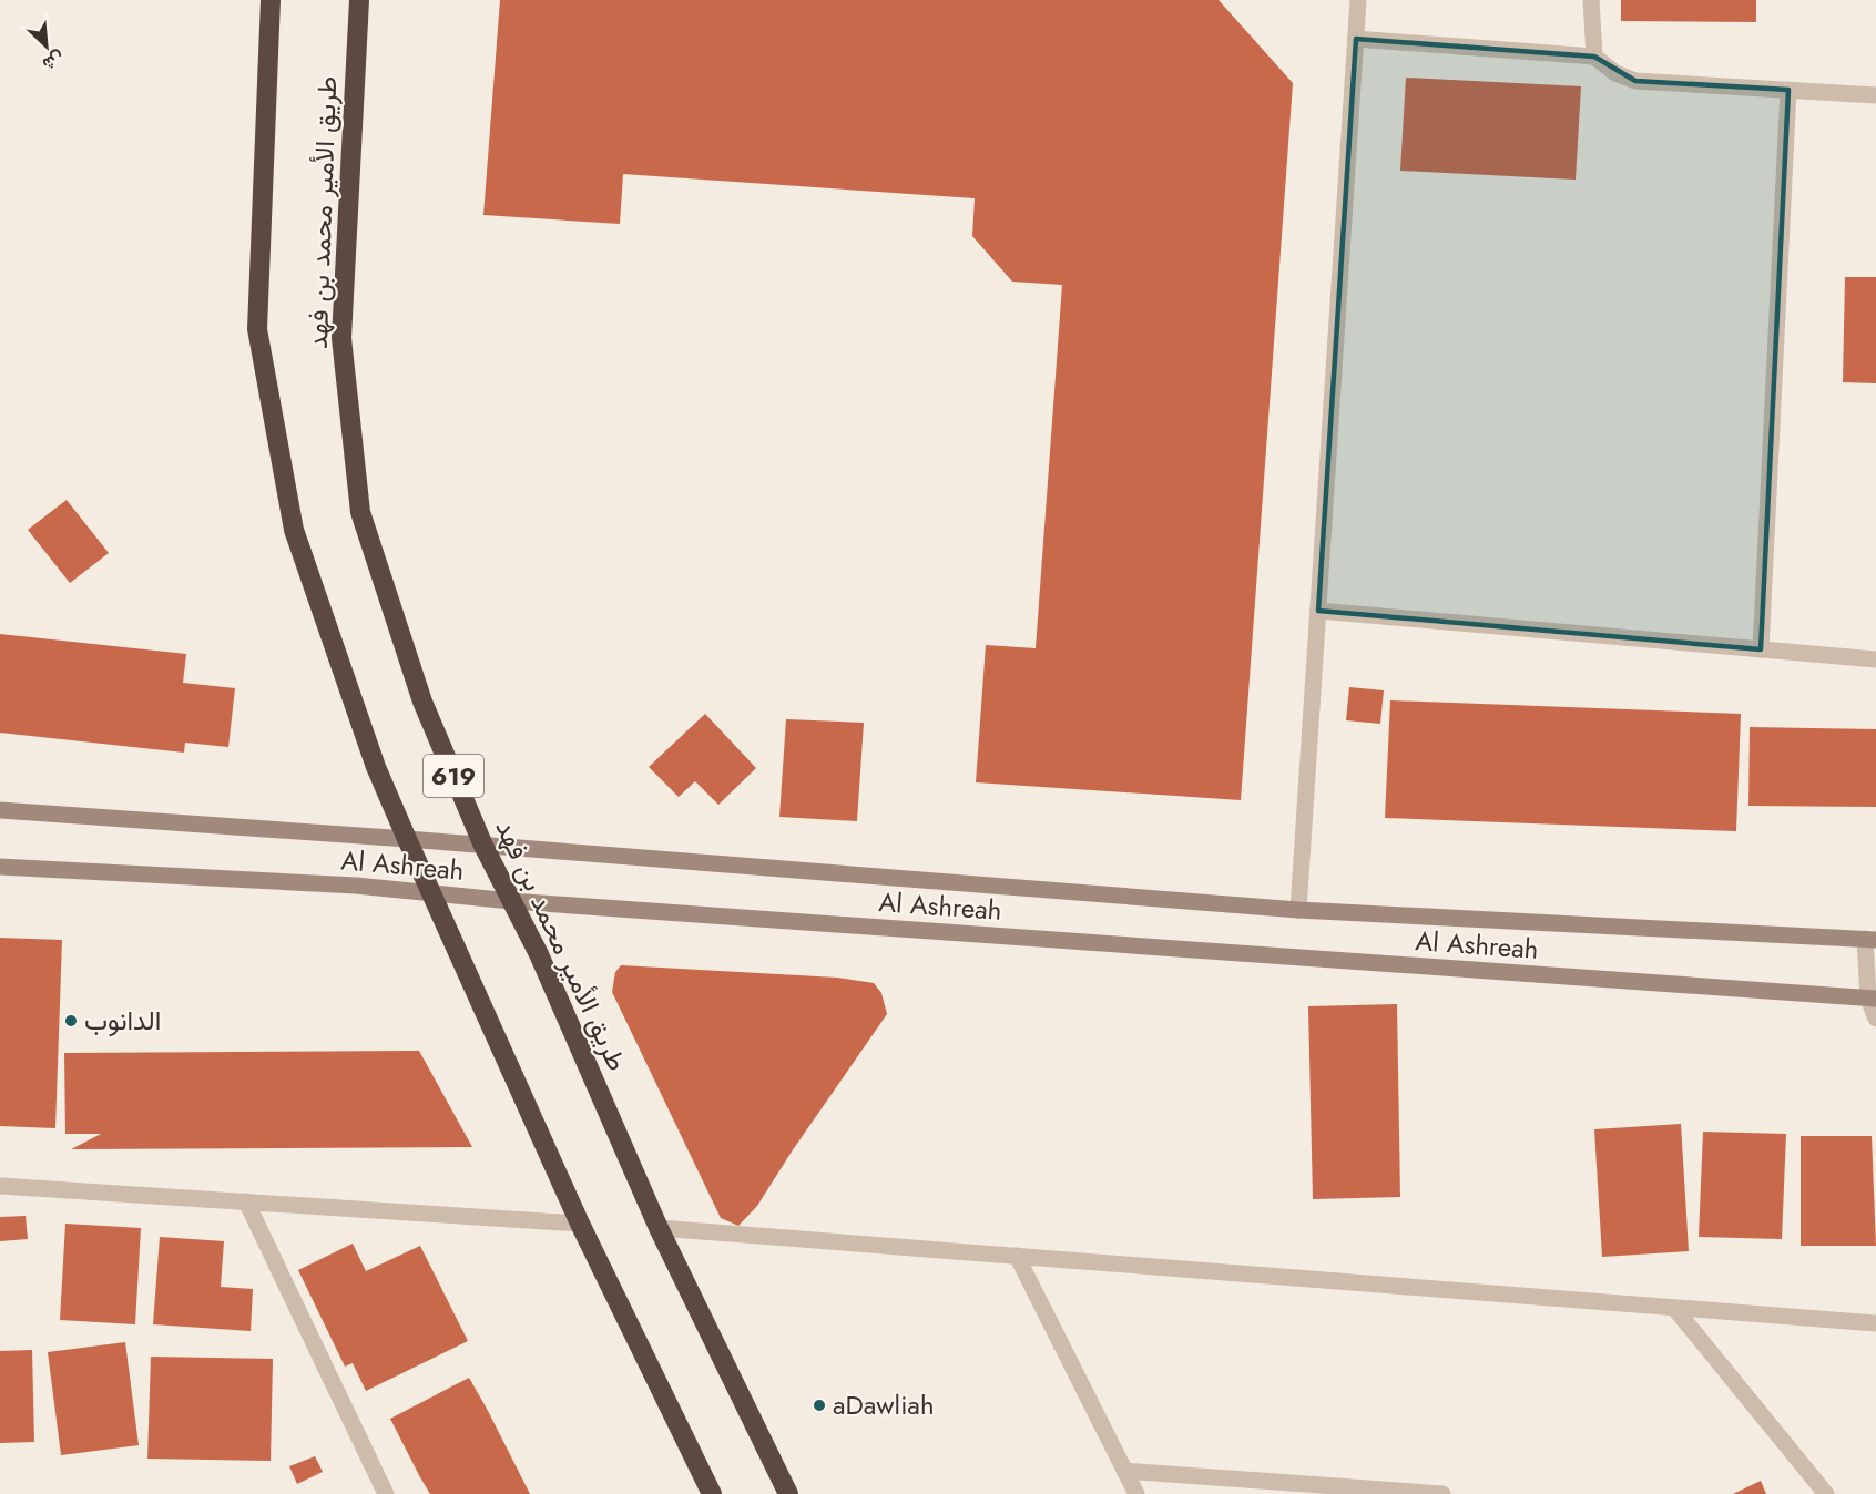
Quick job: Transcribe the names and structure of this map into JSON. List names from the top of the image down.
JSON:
{
  "streets": {
    "highway": ["طريق الأمير محمد بن فهد", "619"],
    "street": ["Al Ashreah"]
  },
  "crossings": [
    ["طريق الأمير محمد بن فهد", "Al Ashreah"],
    ["619", "Al Ashreah"]
  ],
  "places": ["الدانوب", "aDawliah"],
  "north": "bottom right"
}
